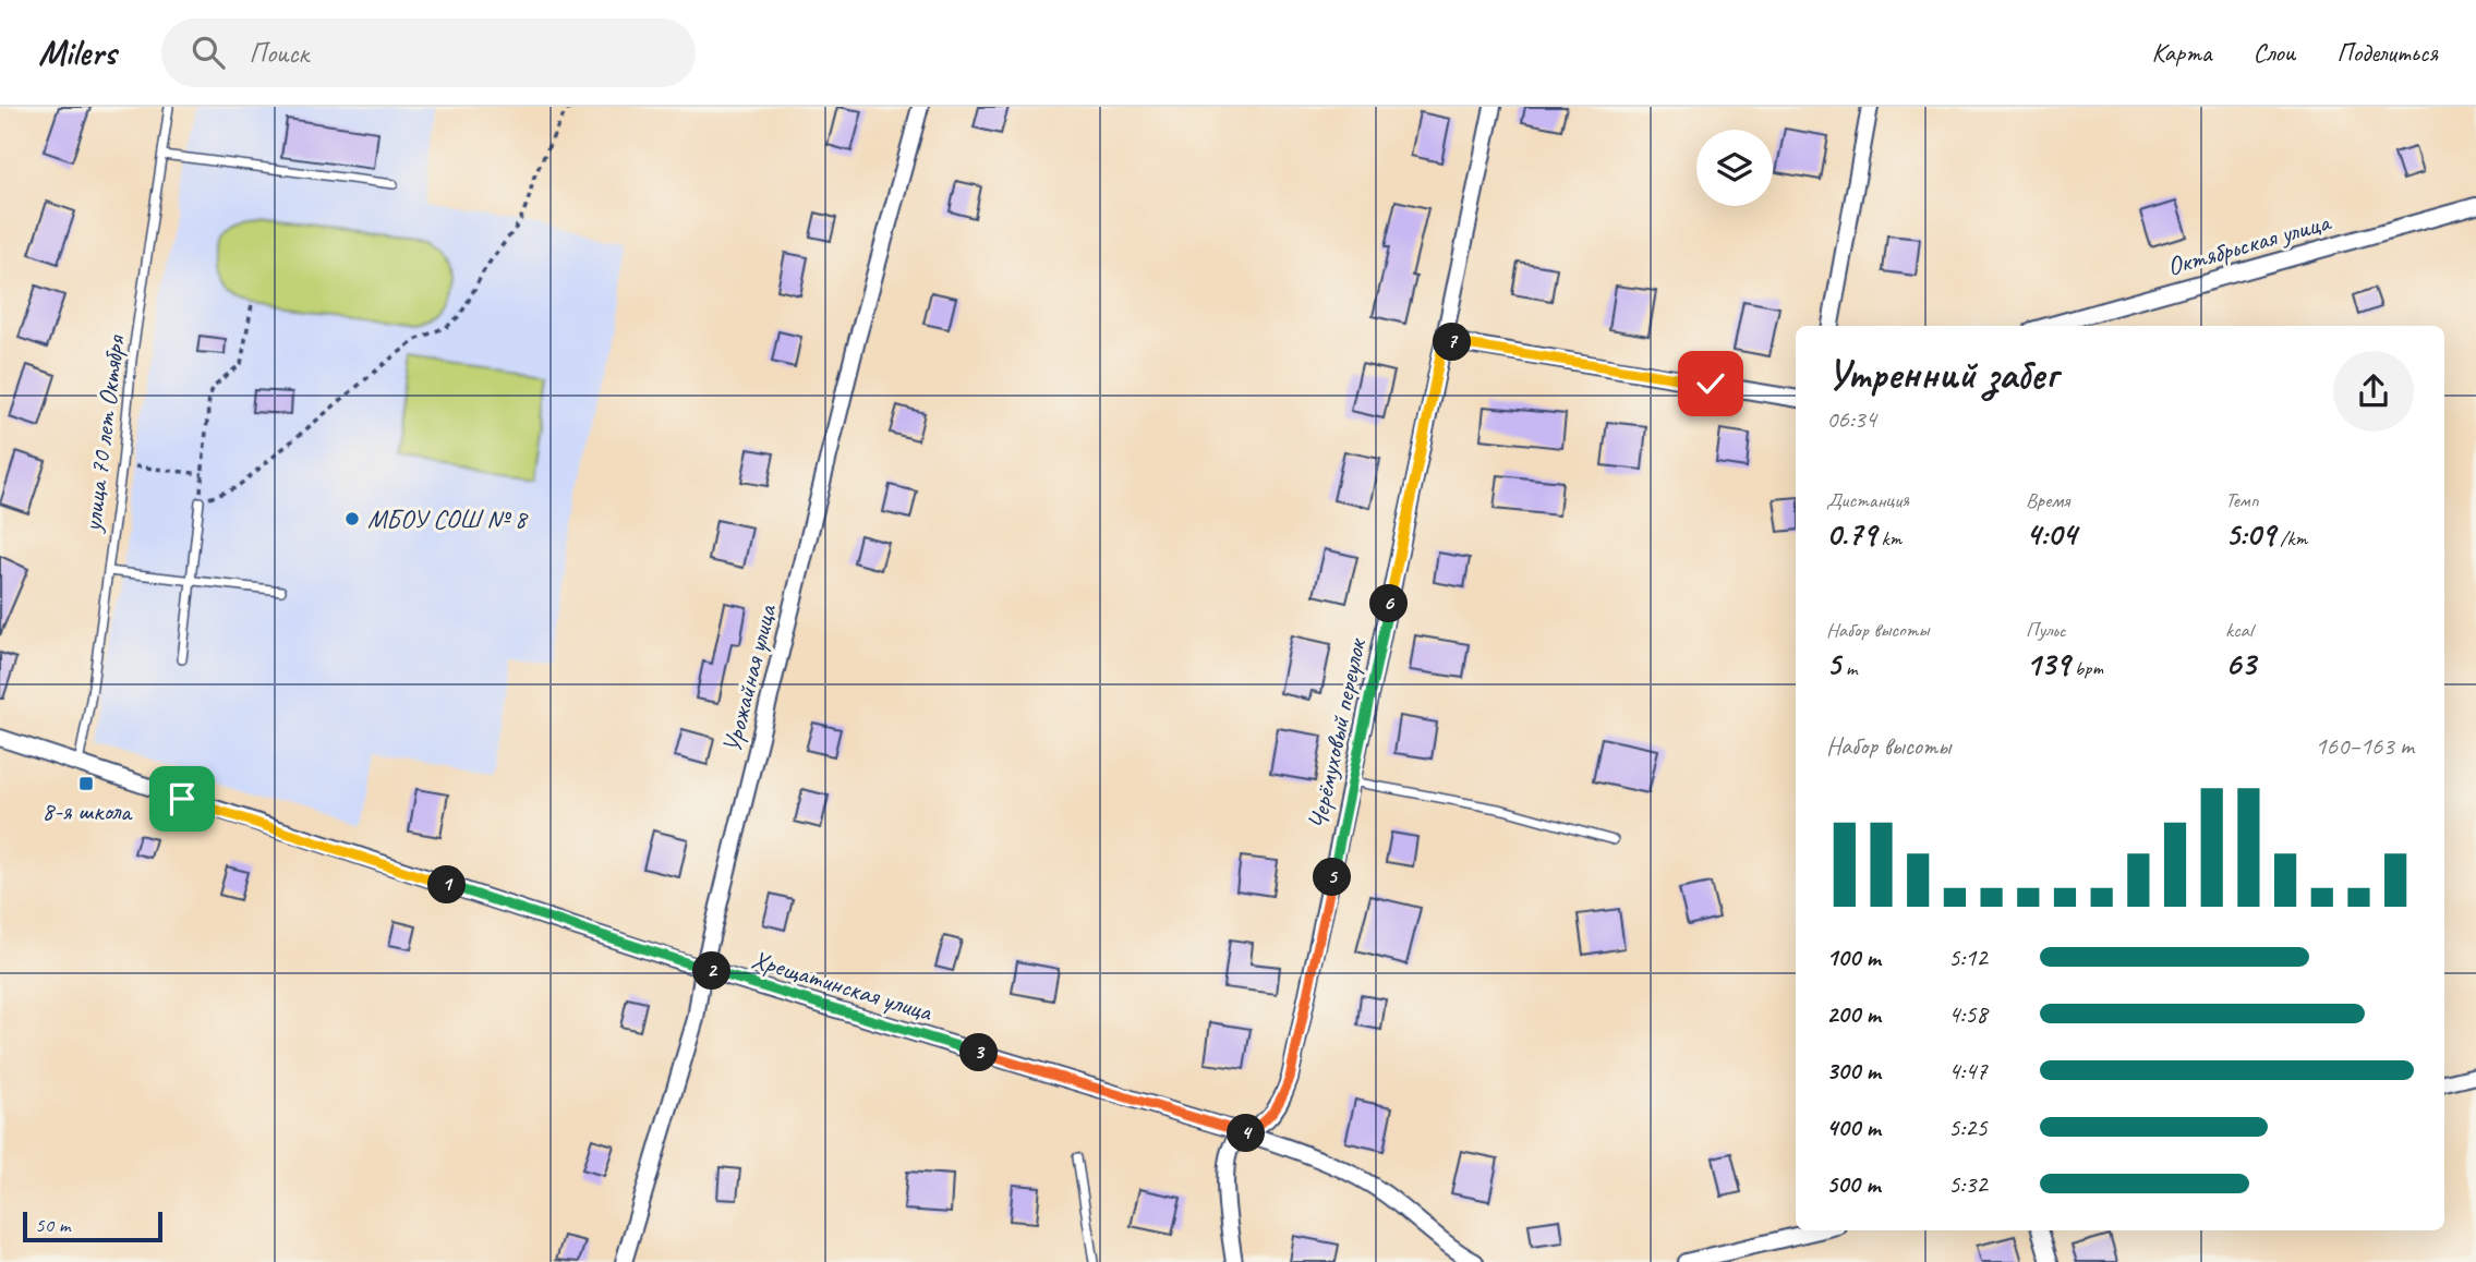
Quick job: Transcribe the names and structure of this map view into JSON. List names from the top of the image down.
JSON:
{
  "streets": {
    "street": [
      "Октябрьская улица",
      "Урожайная улица",
      "Черёмуховый переулок",
      "Хрещатинская улица"
    ],
    "lane": ["улица 70 лет Октября"]
  },
  "crossings": [
    ["улица 70 лет Октября", "Хрещатинская улица"],
    ["Урожайная улица", "Хрещатинская улица"],
    ["Черёмуховый переулок", "Хрещатинская улица"]
  ],
  "places": {
    "other": ["МБОУ СОШ № 8"],
    "transit": ["8-я школа"]
  },
  "scale_bar": "50 m",
  "page": {
    "header": "Milers",
    "search": "Поиск",
    "nav": ["Карта", "Слои", "Поделиться"],
    "pins": [
      "7",
      "6",
      "5",
      "1",
      "2",
      "3",
      "4"
    ],
    "heading": ["Утренний забег", "06:34"],
    "stats": [
      ["Дистанция", "0.79 km"],
      ["Время", "4:04"],
      ["Темп", "5:09 /km"],
      ["Набор высоты", "5 m"],
      ["Пульс", "139 bpm"],
      ["kcal", "63"]
    ],
    "chart": ["Набор высоты", "160–163 m"],
    "list": [
      {
        "name": "100 m",
        "note": "5:12"
      },
      {
        "name": "200 m",
        "note": "4:58"
      },
      {
        "name": "300 m",
        "note": "4:47"
      },
      {
        "name": "400 m",
        "note": "5:25"
      },
      {
        "name": "500 m",
        "note": "5:32"
      }
    ],
    "scale": "50 m"
  }
}
